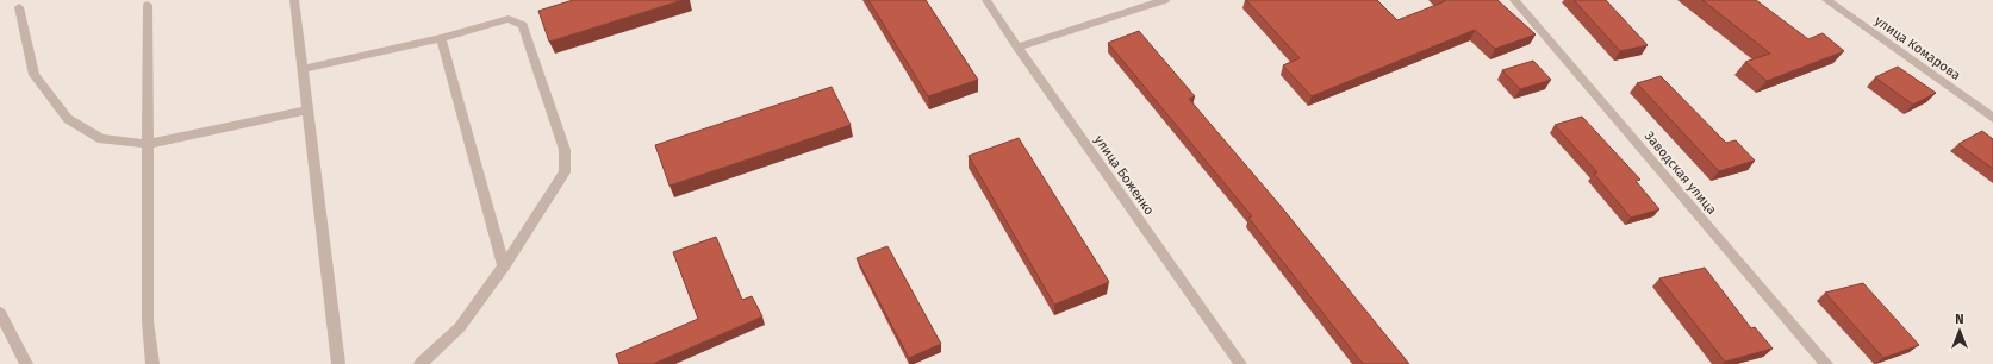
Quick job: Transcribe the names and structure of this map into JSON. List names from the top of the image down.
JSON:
{
  "streets": {
    "street": ["улица Комарова", "Заводская улица", "улица Боженко"]
  },
  "north": "top"
}
